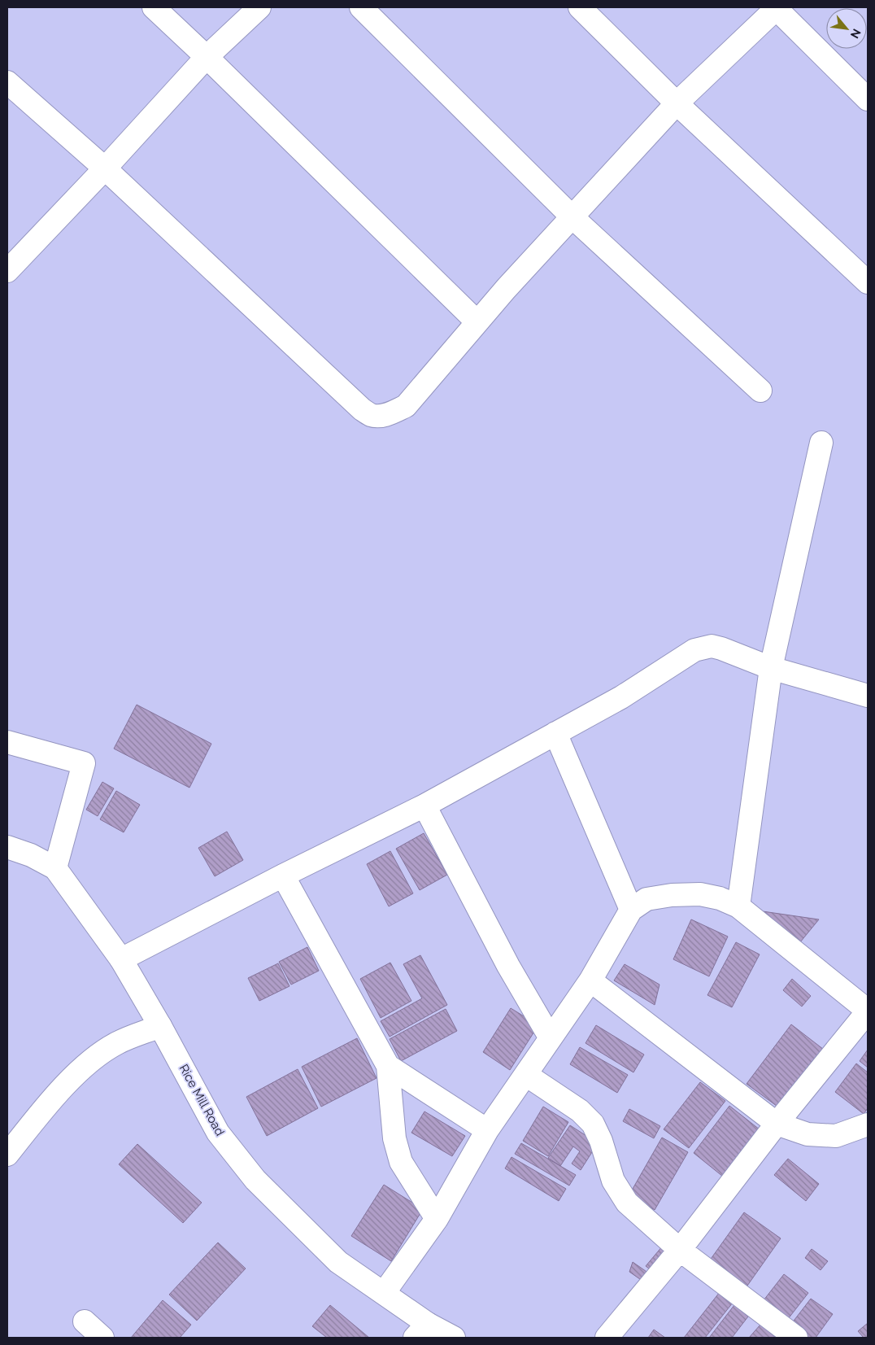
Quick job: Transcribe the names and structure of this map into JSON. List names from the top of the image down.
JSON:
{
  "streets": {
    "street": ["Rice Mill Road"]
  },
  "north": "bottom right"
}
